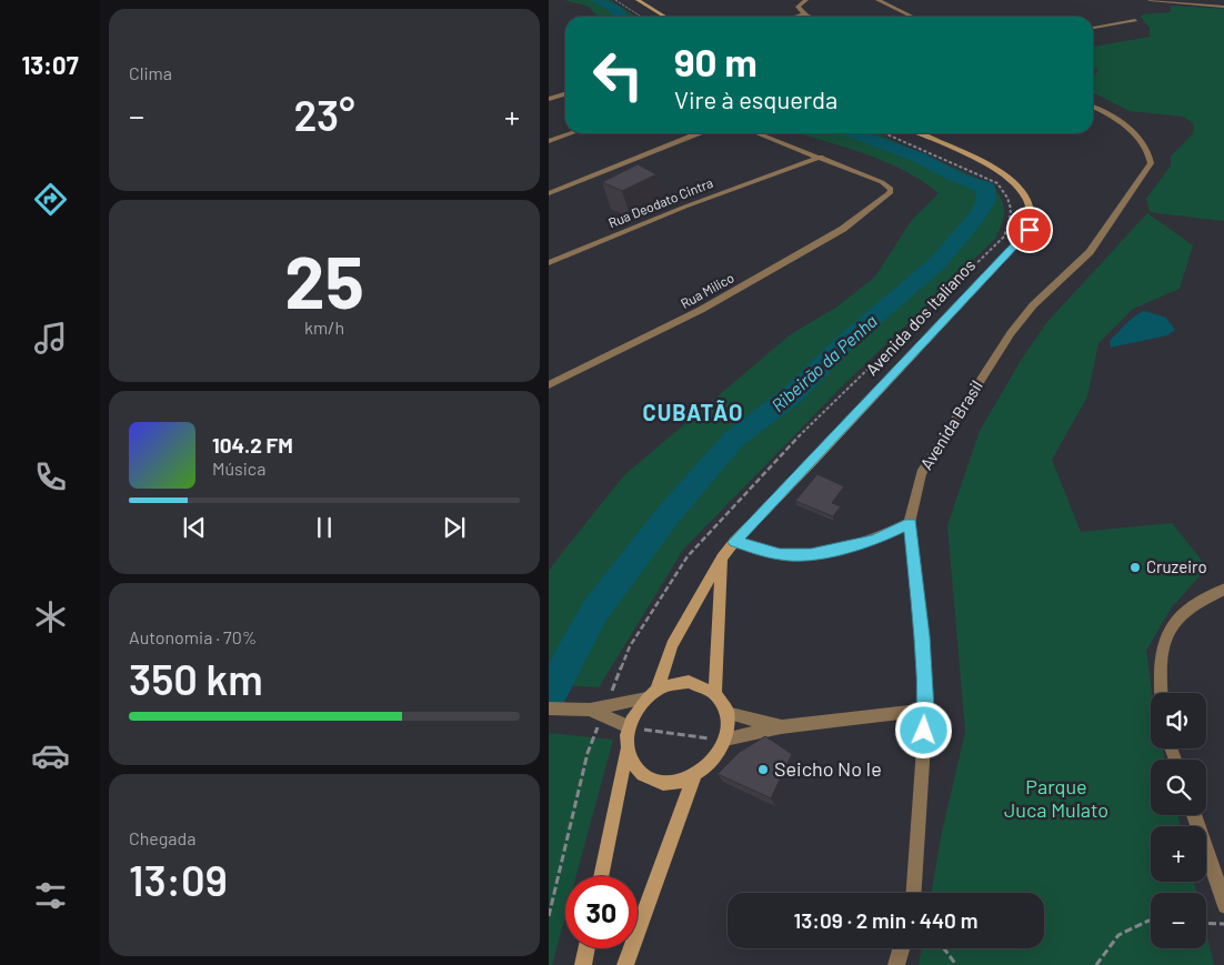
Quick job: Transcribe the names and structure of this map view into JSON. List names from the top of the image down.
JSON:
{
  "streets": {
    "main road": ["Avenida dos Italianos"],
    "street": ["Rua Deodato Cintra", "Rua Milico", "Avenida Brasil"]
  },
  "crossings": [
    ["Rua Deodato Cintra", "Rua Milico"]
  ],
  "districts": ["CUBATÃO"],
  "water": ["Ribeirão da Penha"],
  "parks": ["Parque Juca Mulato"],
  "places": ["Cruzeiro", "Seicho No Ie"],
  "page": {
    "tabs": "13:07",
    "tile": [
      "Clima",
      ["25", "km/h"],
      ["Autonomia · 70%", "350 km"],
      ["Chegada", "13:09"]
    ],
    "turn": ["90 m", "Vire à esquerda"],
    "heat": ["−", "23°", "+"],
    "song": ["104.2 FM", "Música"],
    "map_buttons": ["+", "−"],
    "limit": "30",
    "trip": "13:09 · 2 min · 440 m"
  }
}
